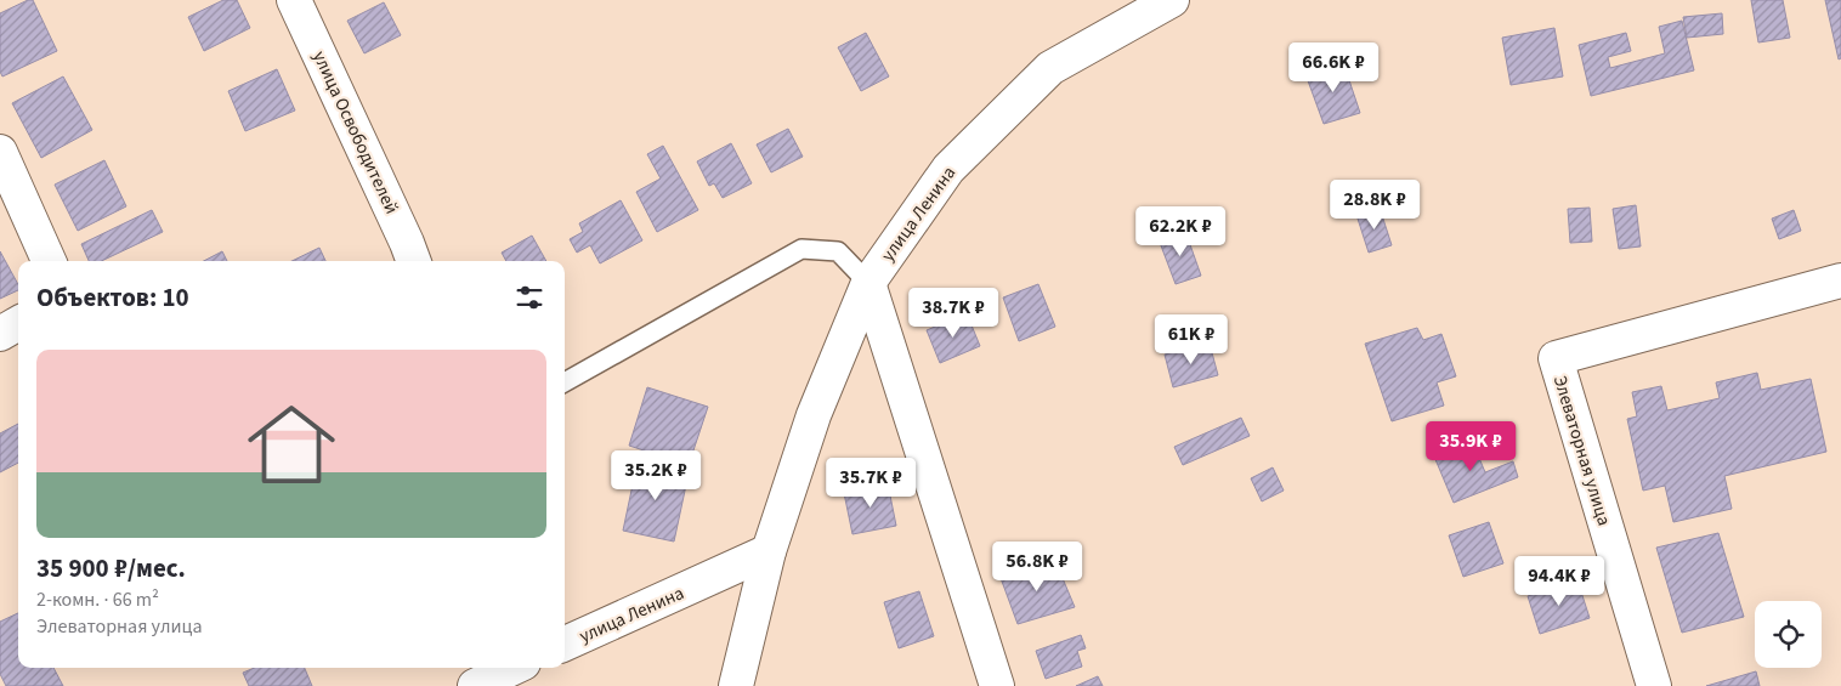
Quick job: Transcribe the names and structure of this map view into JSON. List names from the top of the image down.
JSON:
{
  "streets": {
    "street": ["улица Освободителей", "улица Ленина", "Элеваторная улица"]
  },
  "page": {
    "price": [
      "66.6K ₽",
      "28.8K ₽",
      "62.2K ₽",
      "38.7K ₽",
      "61K ₽",
      "35.9K ₽",
      "35.2K ₽",
      "35.7K ₽",
      "56.8K ₽",
      "94.4K ₽"
    ],
    "heading": "Объектов: 10",
    "list": [
      {
        "name": "35 900 ₽/мес.",
        "note": "2-комн. · 66 m² · Элеваторная улица"
      }
    ]
  }
}
